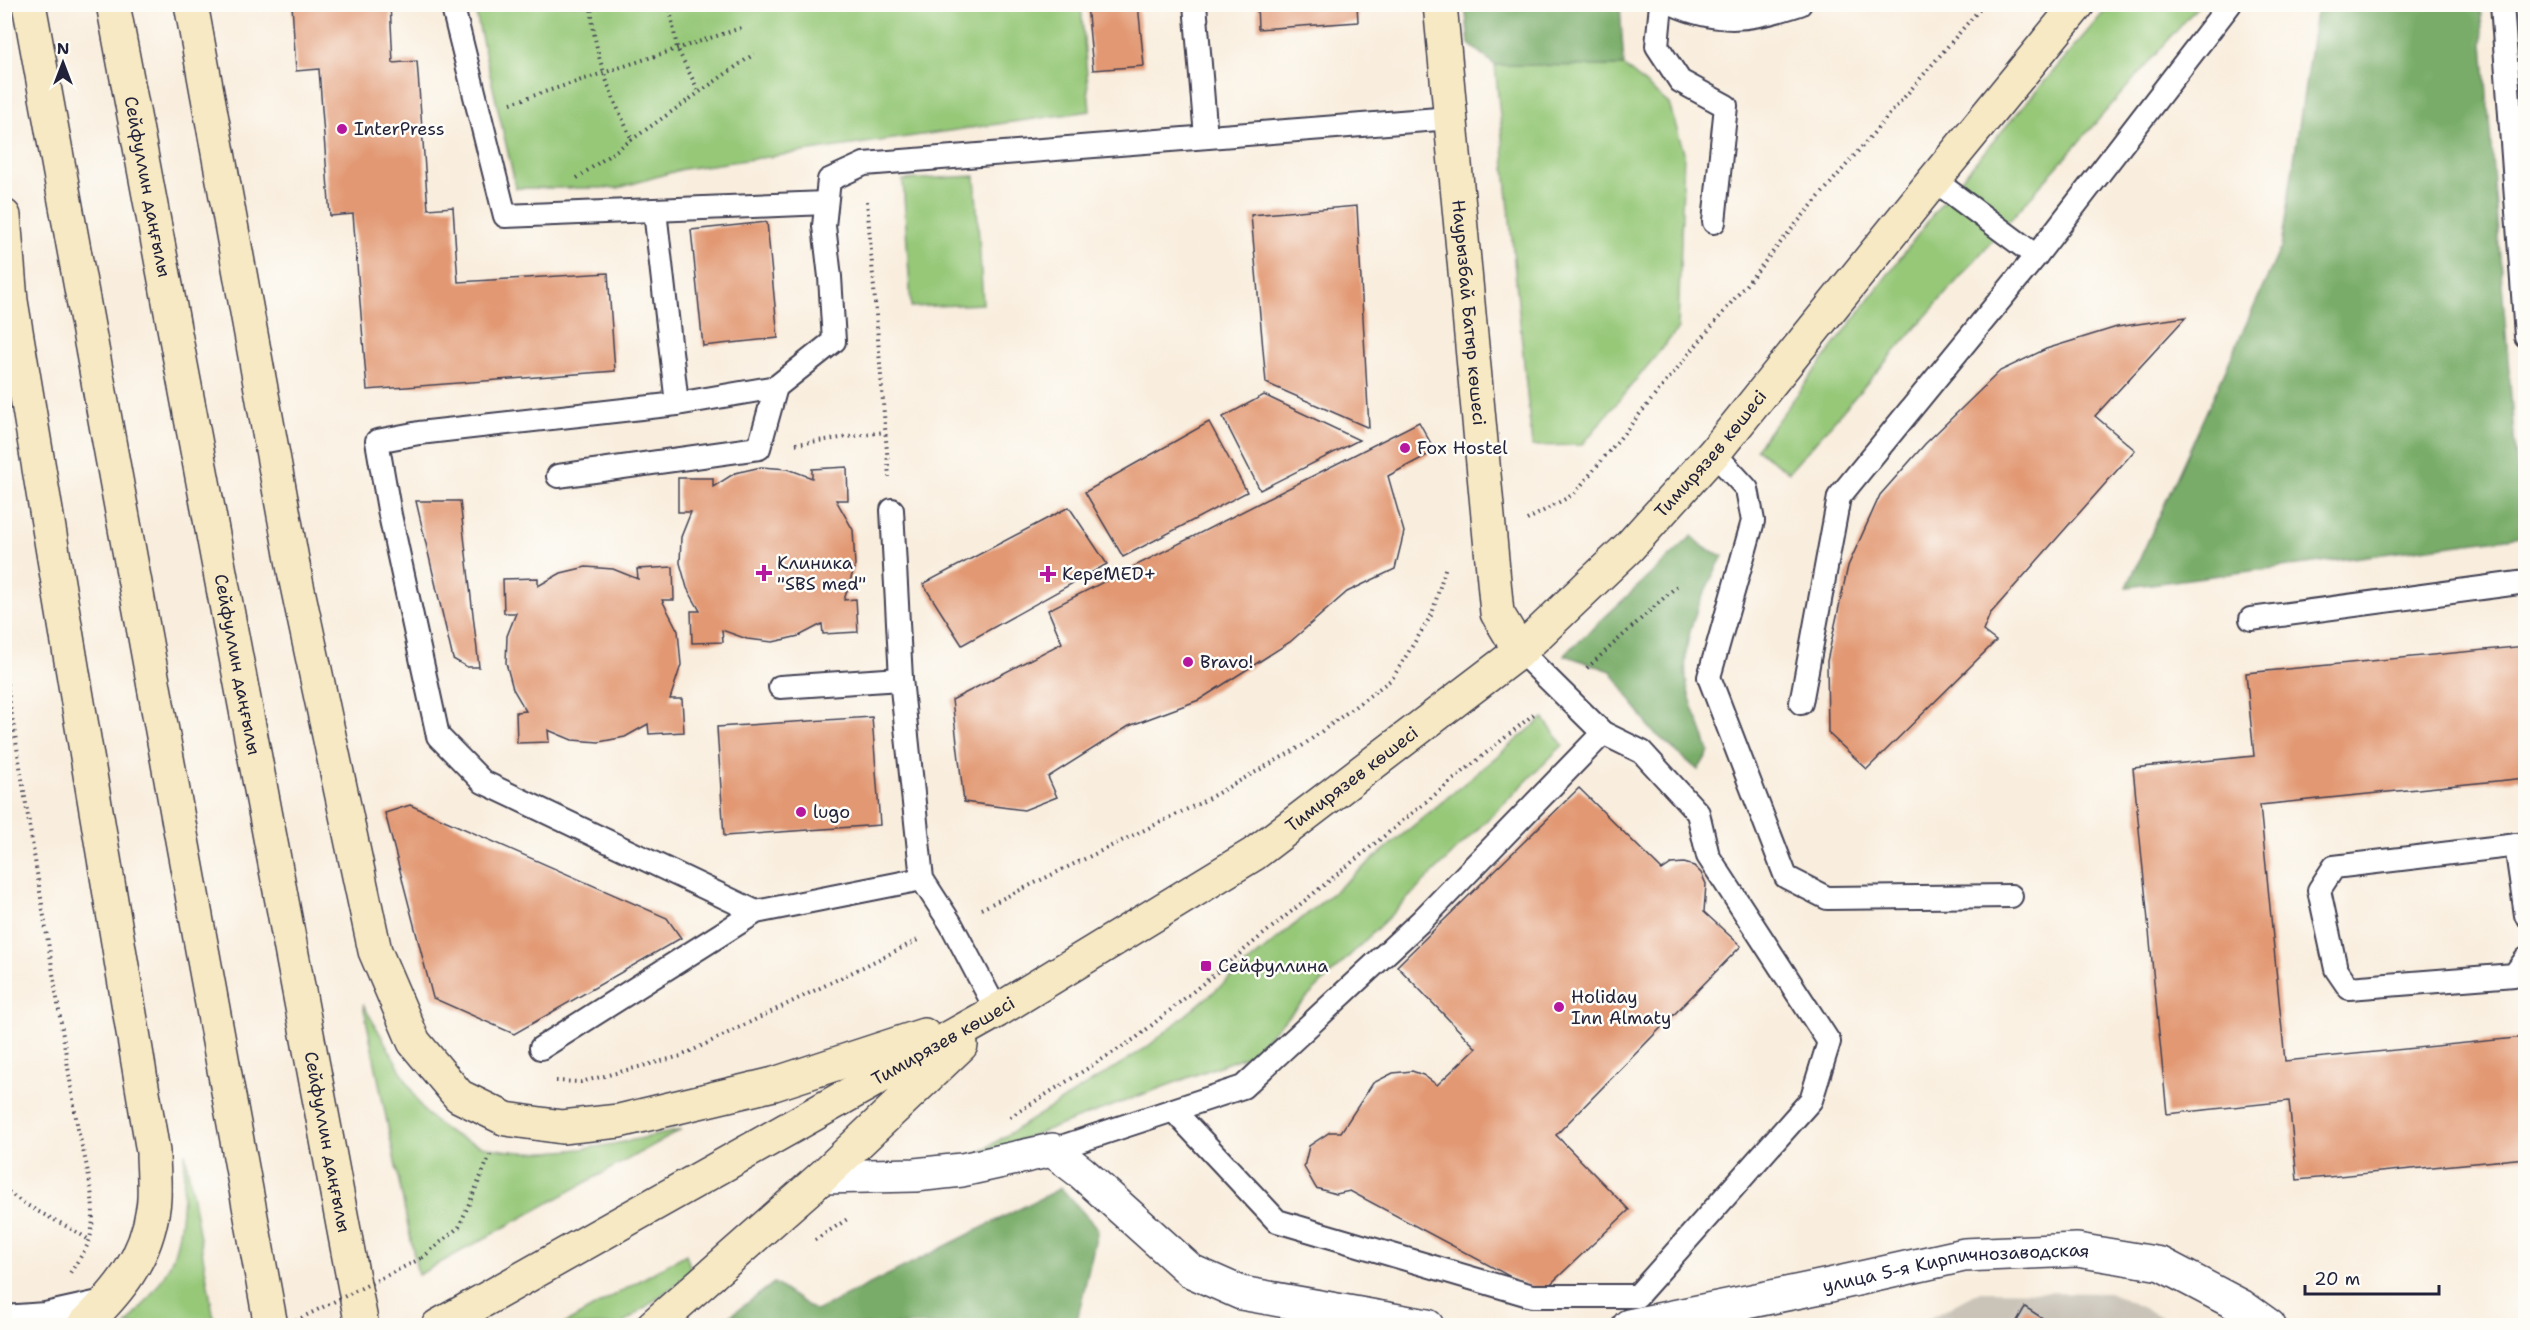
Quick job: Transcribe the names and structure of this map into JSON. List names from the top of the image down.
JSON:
{
  "streets": {
    "main road": ["Сейфуллин даңғылы", "Наурызбай Батыр көшесі", "Тимирязев көшесі"],
    "street": ["улица 5-я Кирпичнозаводская"]
  },
  "crossings": [
    ["Наурызбай Батыр көшесі", "Тимирязев көшесі"]
  ],
  "places": {
    "other": [
      "InterPress",
      "Fox Hostel",
      "Bravo!",
      "lugo",
      "Holiday Inn Almaty"
    ],
    "health": ["Клиника \"SBS med\"", "КереMED+"],
    "transit": ["Сейфуллина"]
  },
  "scale_bar": "20 m",
  "north": "top"
}
